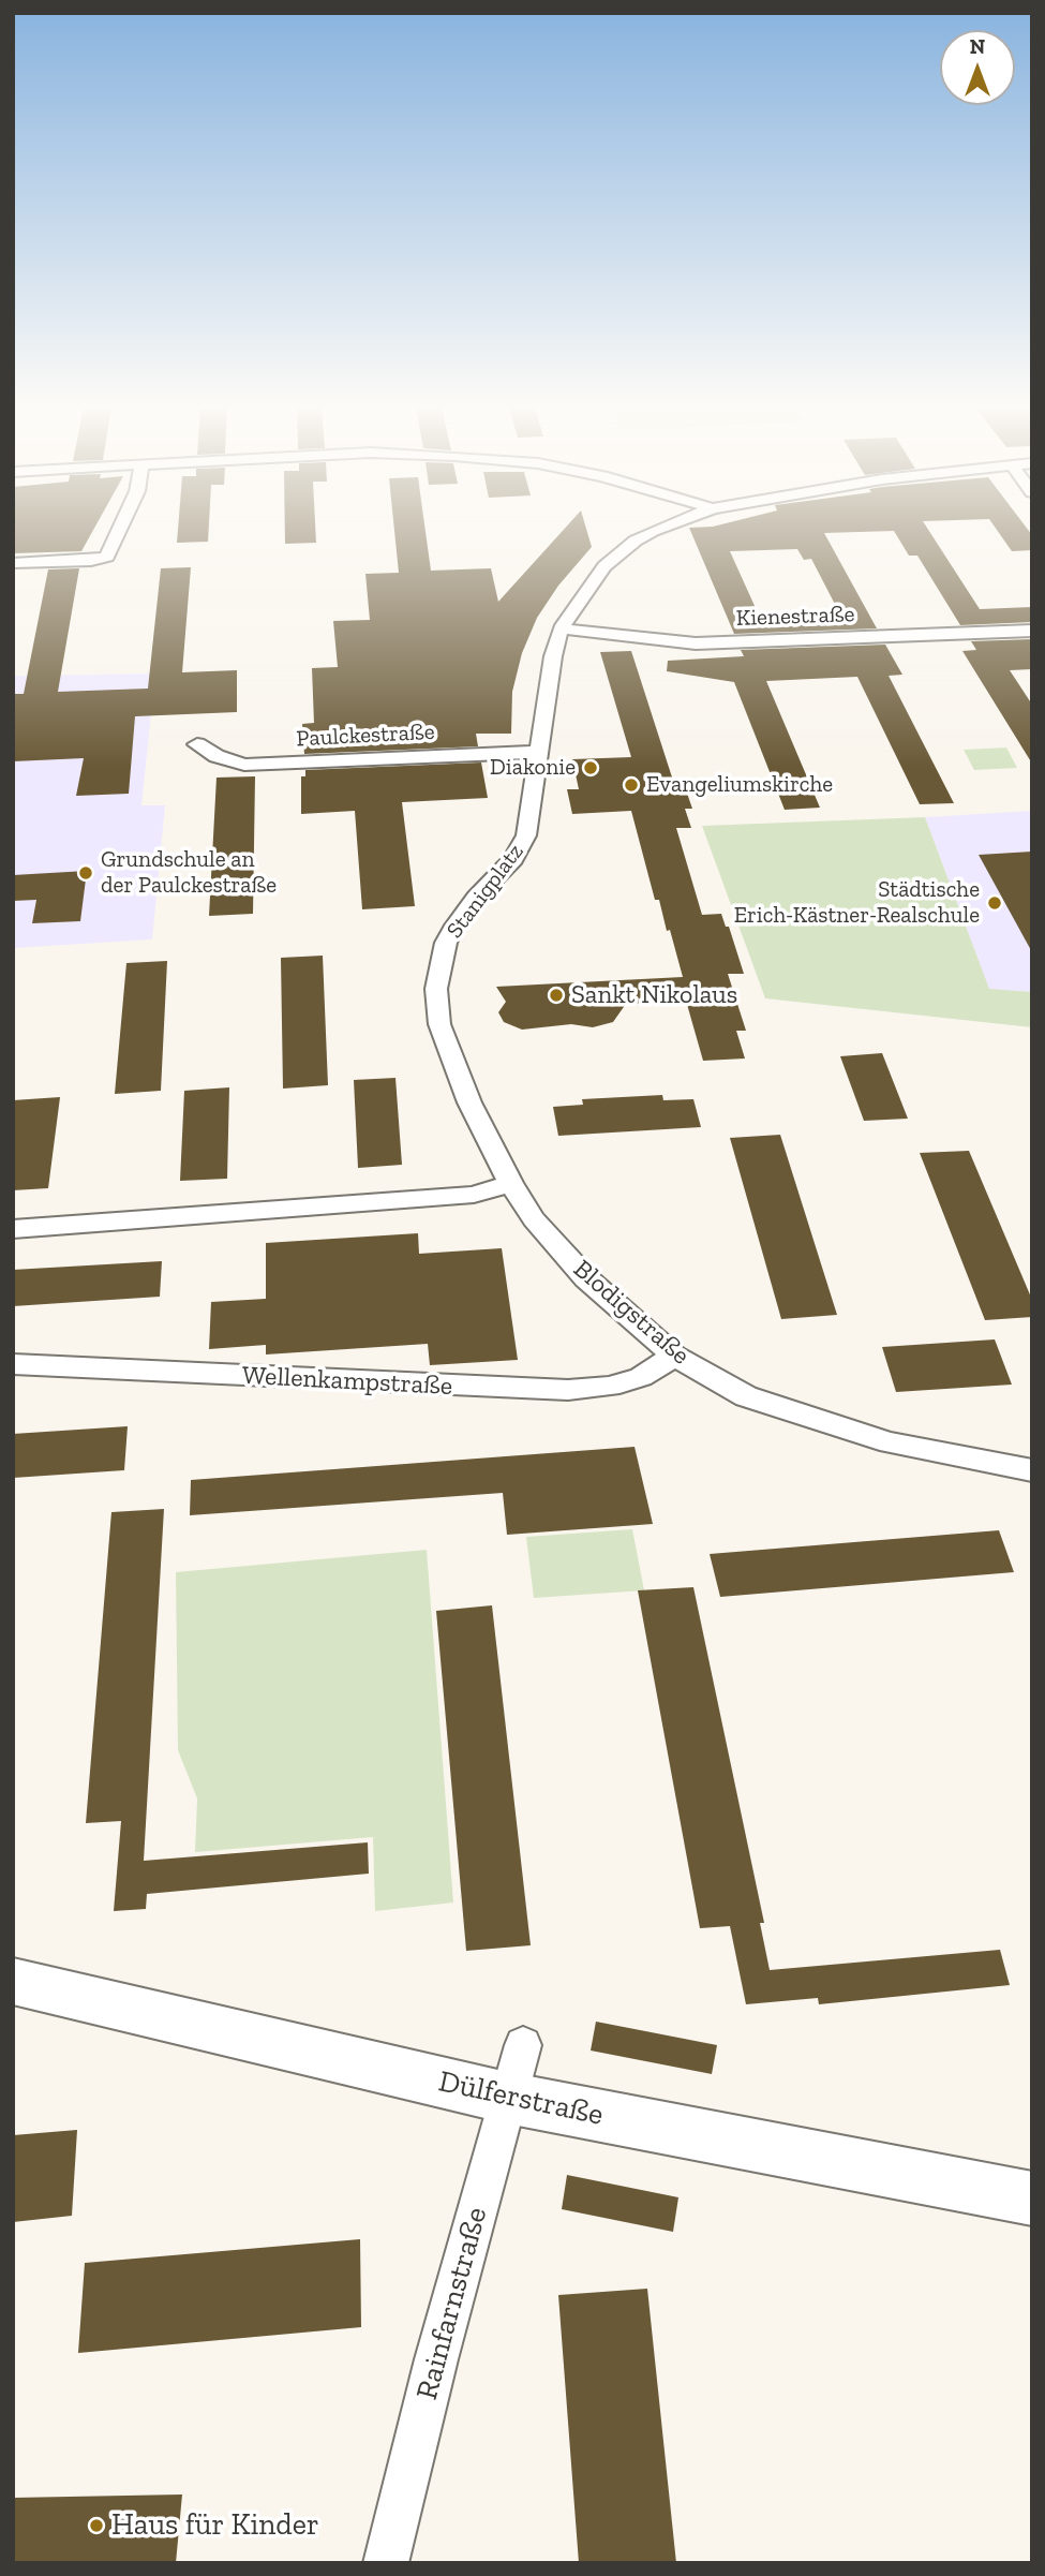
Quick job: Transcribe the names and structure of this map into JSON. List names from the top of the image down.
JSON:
{
  "streets": {
    "main road": ["Dülferstraße"],
    "street": [
      "Kienestraße",
      "Paulckestraße",
      "Stanigplatz",
      "Blodigstraße",
      "Wellenkampstraße",
      "Rainfarnstraße"
    ]
  },
  "crossings": [
    ["Kienestraße", "Stanigplatz"],
    ["Paulckestraße", "Stanigplatz"],
    ["Stanigplatz", "Blodigstraße"],
    ["Blodigstraße", "Wellenkampstraße"],
    ["Dülferstraße", "Rainfarnstraße"]
  ],
  "places": [
    "Diakonie",
    "Evangeliumskirche",
    "Grundschule an der Paulckestraße",
    "Städtische Erich-Kästner-Realschule",
    "Sankt Nikolaus",
    "Haus für Kinder"
  ],
  "north": "top"
}
